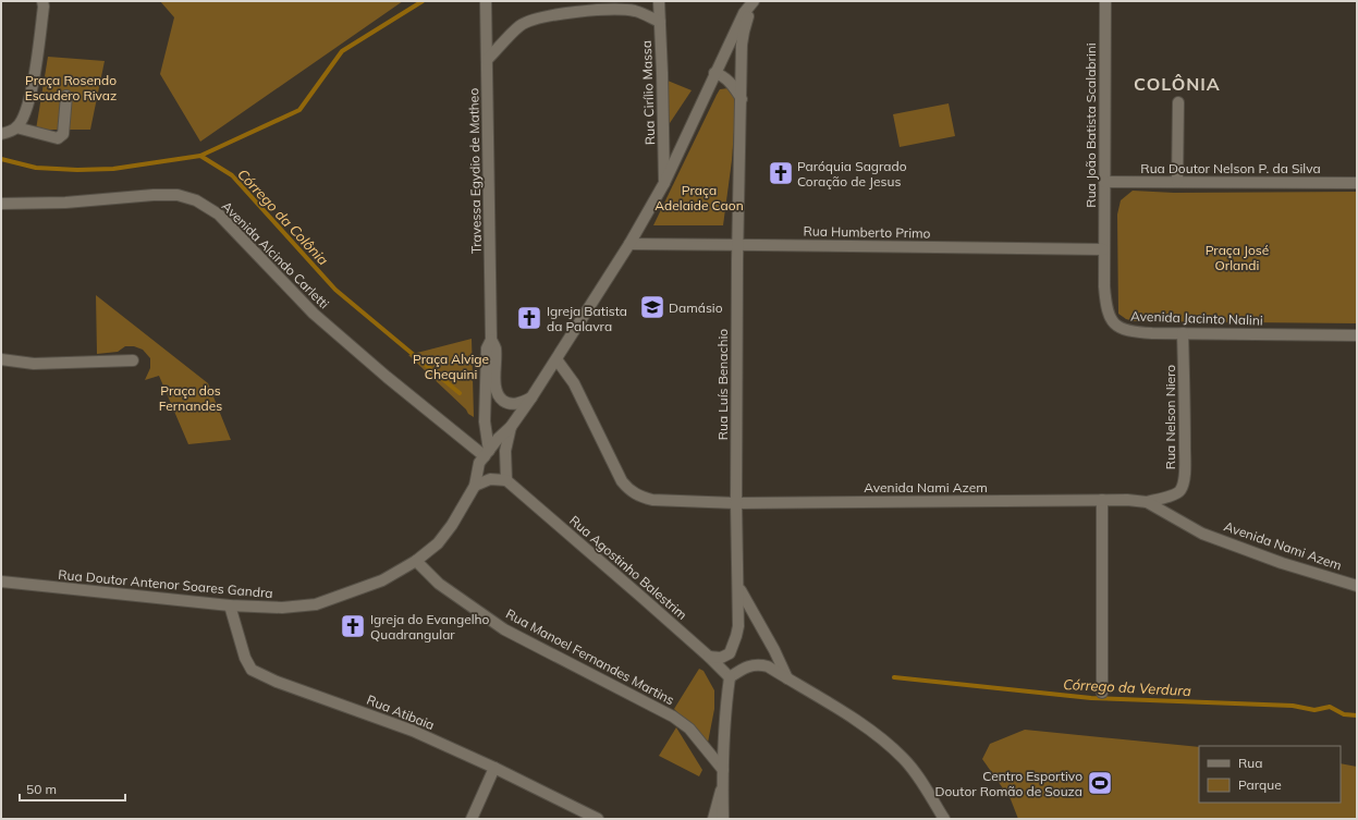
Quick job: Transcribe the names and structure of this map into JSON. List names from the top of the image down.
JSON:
{
  "streets": {
    "street": [
      "Rua Cirílio Massa",
      "Rua João Batista Scalabrini",
      "Rua Doutor Nelson P. da Silva",
      "Travessa Egydio de Matheo",
      "Rua Humberto Primo",
      "Avenida Alcindo Carletti",
      "Avenida Jacinto Nalini",
      "Rua Luís Benachio",
      "Rua Nelson Niero",
      "Avenida Nami Azem",
      "Rua Agostinho Balestrim",
      "Rua Doutor Antenor Soares Gandra",
      "Rua Manoel Fernandes Martins",
      "Rua Atibaia"
    ]
  },
  "crossings": [
    ["Rua Cirílio Massa", "Rua Doutor Antenor Soares Gandra"],
    ["Rua João Batista Scalabrini", "Rua Doutor Nelson P. da Silva"],
    ["Rua João Batista Scalabrini", "Rua Humberto Primo"],
    ["Rua João Batista Scalabrini", "Avenida Jacinto Nalini"],
    ["Travessa Egydio de Matheo", "Avenida Alcindo Carletti"],
    ["Travessa Egydio de Matheo", "Rua Doutor Antenor Soares Gandra"],
    ["Rua Humberto Primo", "Avenida Jacinto Nalini"],
    ["Rua Humberto Primo", "Rua Luís Benachio"],
    ["Rua Humberto Primo", "Rua Doutor Antenor Soares Gandra"],
    ["Avenida Alcindo Carletti", "Rua Doutor Antenor Soares Gandra"],
    ["Avenida Jacinto Nalini", "Rua Nelson Niero"],
    ["Rua Luís Benachio", "Avenida Nami Azem"],
    ["Rua Luís Benachio", "Rua Agostinho Balestrim"],
    ["Rua Luís Benachio", "Rua Doutor Antenor Soares Gandra"],
    ["Rua Nelson Niero", "Avenida Nami Azem"],
    ["Avenida Nami Azem", "Rua Doutor Antenor Soares Gandra"],
    ["Rua Doutor Antenor Soares Gandra", "Rua Manoel Fernandes Martins"],
    ["Rua Doutor Antenor Soares Gandra", "Rua Atibaia"]
  ],
  "districts": ["COLÔNIA"],
  "water": ["Córrego da Colônia", "Córrego da Verdura"],
  "parks": [
    "Praça Rosendo Escudero Rivaz",
    "Praça Adelaide Caon",
    "Praça José Orlandi",
    "Praça Alvige Chequini",
    "Praça dos Fernandes"
  ],
  "places": {
    "church": ["Paróquia Sagrado Coração de Jesus", "Igreja Batista da Palavra", "Igreja do Evangelho Quadrangular"],
    "school or university": ["Damásio"],
    "sports": ["Centro Esportivo Doutor Romão de Souza"]
  },
  "legend": ["Rua", "Parque"],
  "scale_bar": "50 m"
}
